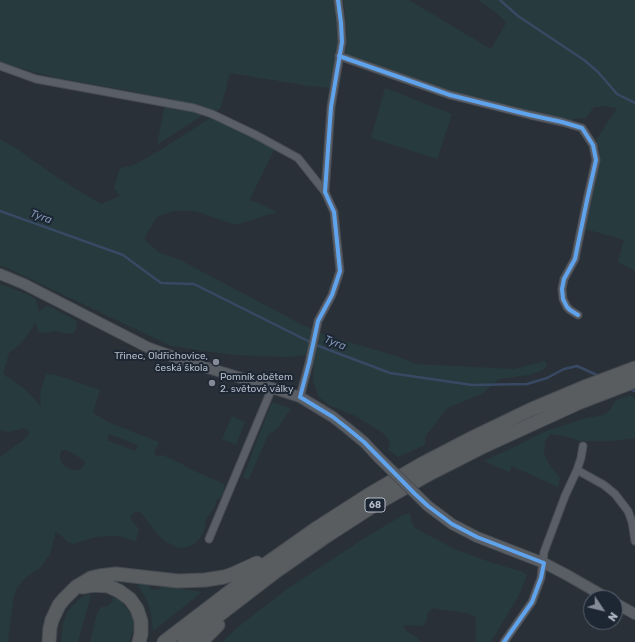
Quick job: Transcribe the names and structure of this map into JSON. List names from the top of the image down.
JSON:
{
  "streets": {
    "highway": ["68"]
  },
  "water": ["Tyra"],
  "places": ["Třinec, Oldřichovice, česká škola", "Pomník obětem 2. světové války"],
  "north": "bottom right"
}
